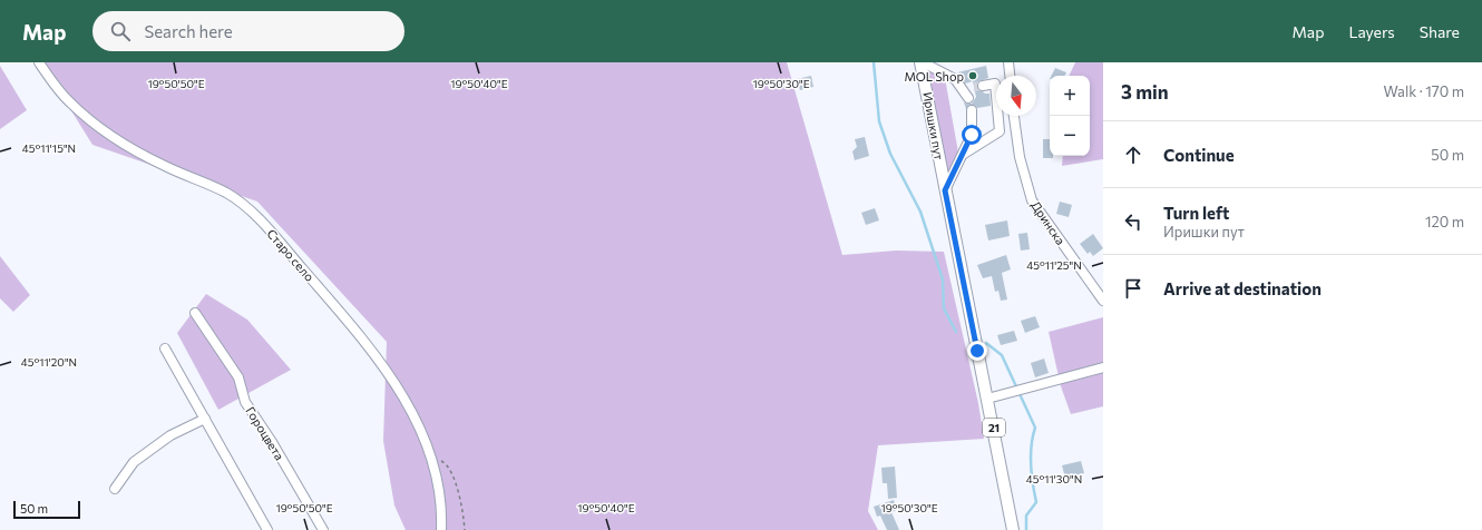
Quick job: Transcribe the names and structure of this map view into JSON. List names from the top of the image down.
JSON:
{
  "streets": {
    "main road": ["Иришки пут", "21"],
    "street": ["Дринска", "Старо село", "Гороцвета"]
  },
  "places": ["MOL Shop"],
  "scale_bar": "50 m",
  "north": "bottom",
  "page": {
    "header": "Map",
    "search": "Search here",
    "nav": ["Map", "Layers", "Share"],
    "heading": ["3 min", "Walk · 170 m"],
    "map_buttons": ["+", "−"],
    "list": [
      ["Continue", "50 m"],
      ["Turn left", "Иришки пут", "120 m"],
      "Arrive at destination"
    ],
    "scale": "50 m"
  },
  "coordinates": [
    "19°50'50\"E",
    "19°50'40\"E",
    "19°50'30\"E",
    "45°11'15\"N",
    "45°11'25\"N",
    "45°11'20\"N",
    "45°11'30\"N"
  ]
}
